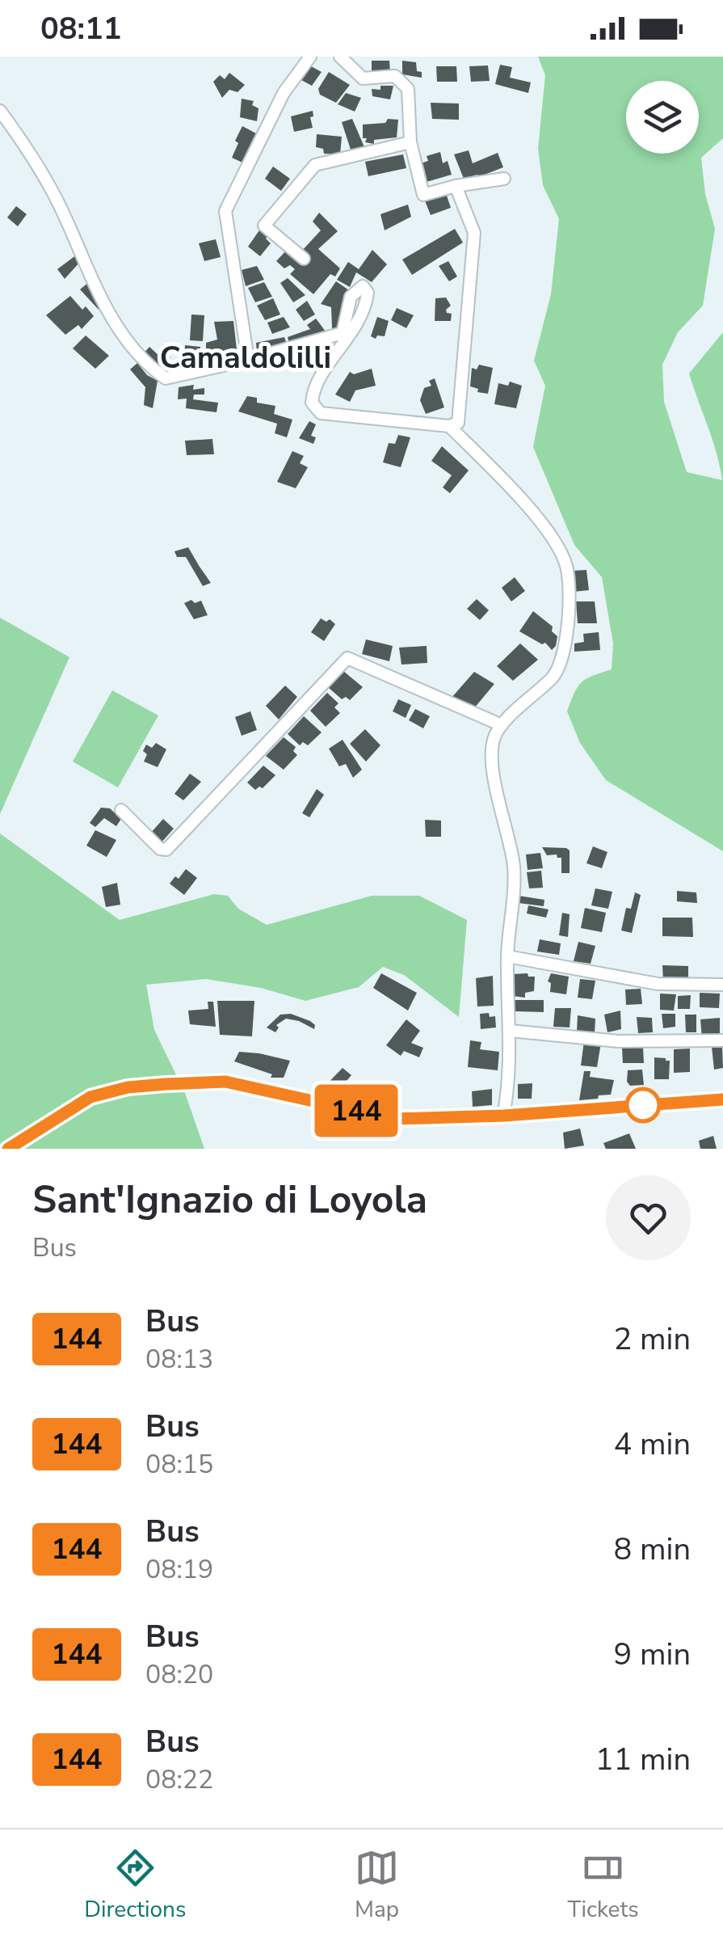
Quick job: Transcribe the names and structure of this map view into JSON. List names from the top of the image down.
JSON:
{
  "districts": ["Camaldolilli"],
  "lines": ["bus line 144"],
  "page": {
    "status": "08:11",
    "on_map": "144",
    "heading": ["Sant'Ignazio di Loyola", "Bus"],
    "list": [
      {
        "mark": "144",
        "name": "Bus",
        "note": "08:13",
        "value": "2 min"
      },
      {
        "mark": "144",
        "name": "Bus",
        "note": "08:15",
        "value": "4 min"
      },
      {
        "mark": "144",
        "name": "Bus",
        "note": "08:19",
        "value": "8 min"
      },
      {
        "mark": "144",
        "name": "Bus",
        "note": "08:20",
        "value": "9 min"
      },
      {
        "mark": "144",
        "name": "Bus",
        "note": "08:22",
        "value": "11 min"
      }
    ],
    "tabs": ["Directions", "Map", "Tickets"]
  }
}
